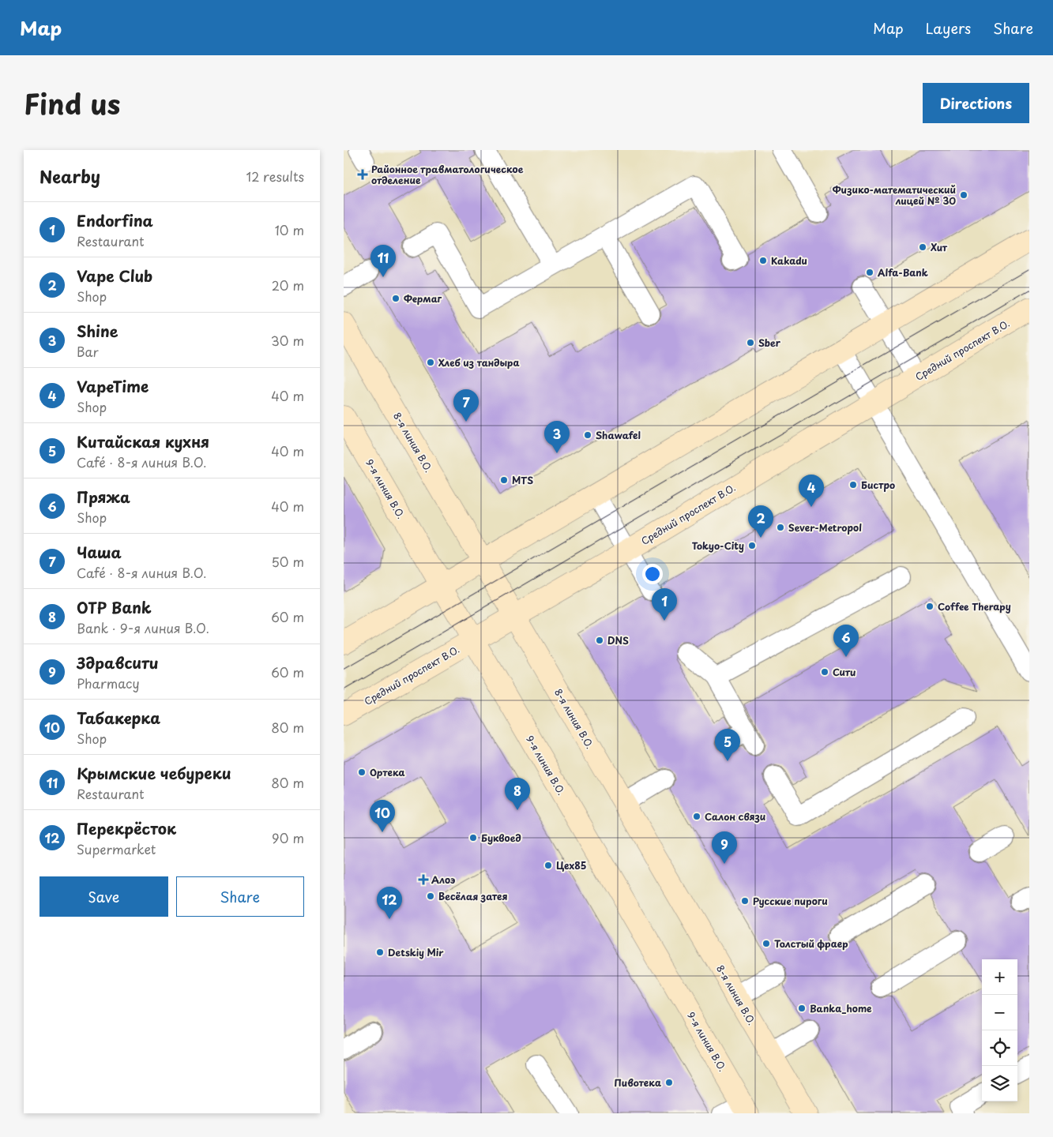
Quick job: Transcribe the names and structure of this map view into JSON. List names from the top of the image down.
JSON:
{
  "streets": {
    "main road": ["Средний проспект В.О.", "8-я линия В.О.", "9-я линия В.О."]
  },
  "crossings": [
    ["Средний проспект В.О.", "8-я линия В.О."],
    ["Средний проспект В.О.", "9-я линия В.О."]
  ],
  "places": {
    "health": ["Районное травматологическое отделение", "Алоэ"],
    "other": [
      "Физико-математический лицей № 30",
      "Хит",
      "Kakadu",
      "Alfa-Bank",
      "Фермаг",
      "Sber",
      "Хлеб из тандыра",
      "Shawafel",
      "MTS",
      "Бистро",
      "Sever-Metropol",
      "Tokyo-City",
      "Coffee Therapy",
      "DNS",
      "Сити",
      "Ортека",
      "Салон связи",
      "Буквоед",
      "Цех85",
      "Весёлая затея",
      "Русские пироги",
      "Толстый фраер",
      "Detskiy Mir",
      "Banka_home",
      "Пивотека"
    ]
  },
  "page": {
    "header": "Map",
    "nav": ["Map", "Layers", "Share"],
    "title": "Find us",
    "buttons": [
      "Directions",
      ["Save", "Share"]
    ],
    "heading": ["Nearby", "12 results"],
    "list": [
      {
        "mark": "1",
        "name": "Endorfina",
        "note": "Restaurant",
        "value": "10 m"
      },
      {
        "mark": "2",
        "name": "Vape Club",
        "note": "Shop",
        "value": "20 m"
      },
      {
        "mark": "3",
        "name": "Shine",
        "note": "Bar",
        "value": "30 m"
      },
      {
        "mark": "4",
        "name": "VapeTime",
        "note": "Shop",
        "value": "40 m"
      },
      {
        "mark": "5",
        "name": "Китайская кухня",
        "note": "Café · 8-я линия В.О.",
        "value": "40 m"
      },
      {
        "mark": "6",
        "name": "Пряжа",
        "note": "Shop",
        "value": "40 m"
      },
      {
        "mark": "7",
        "name": "Чаша",
        "note": "Café · 8-я линия В.О.",
        "value": "50 m"
      },
      {
        "mark": "8",
        "name": "OTP Bank",
        "note": "Bank · 9-я линия В.О.",
        "value": "60 m"
      },
      {
        "mark": "9",
        "name": "Здравсити",
        "note": "Pharmacy",
        "value": "60 m"
      },
      {
        "mark": "10",
        "name": "Табакерка",
        "note": "Shop",
        "value": "80 m"
      },
      {
        "mark": "11",
        "name": "Крымские чебуреки",
        "note": "Restaurant",
        "value": "80 m"
      },
      {
        "mark": "12",
        "name": "Перекрёсток",
        "note": "Supermarket",
        "value": "90 m"
      }
    ],
    "pins": [
      "11",
      "7",
      "3",
      "4",
      "2",
      "1",
      "6",
      "5",
      "8",
      "10",
      "9",
      "12"
    ],
    "map_buttons": ["+", "−"]
  }
}
